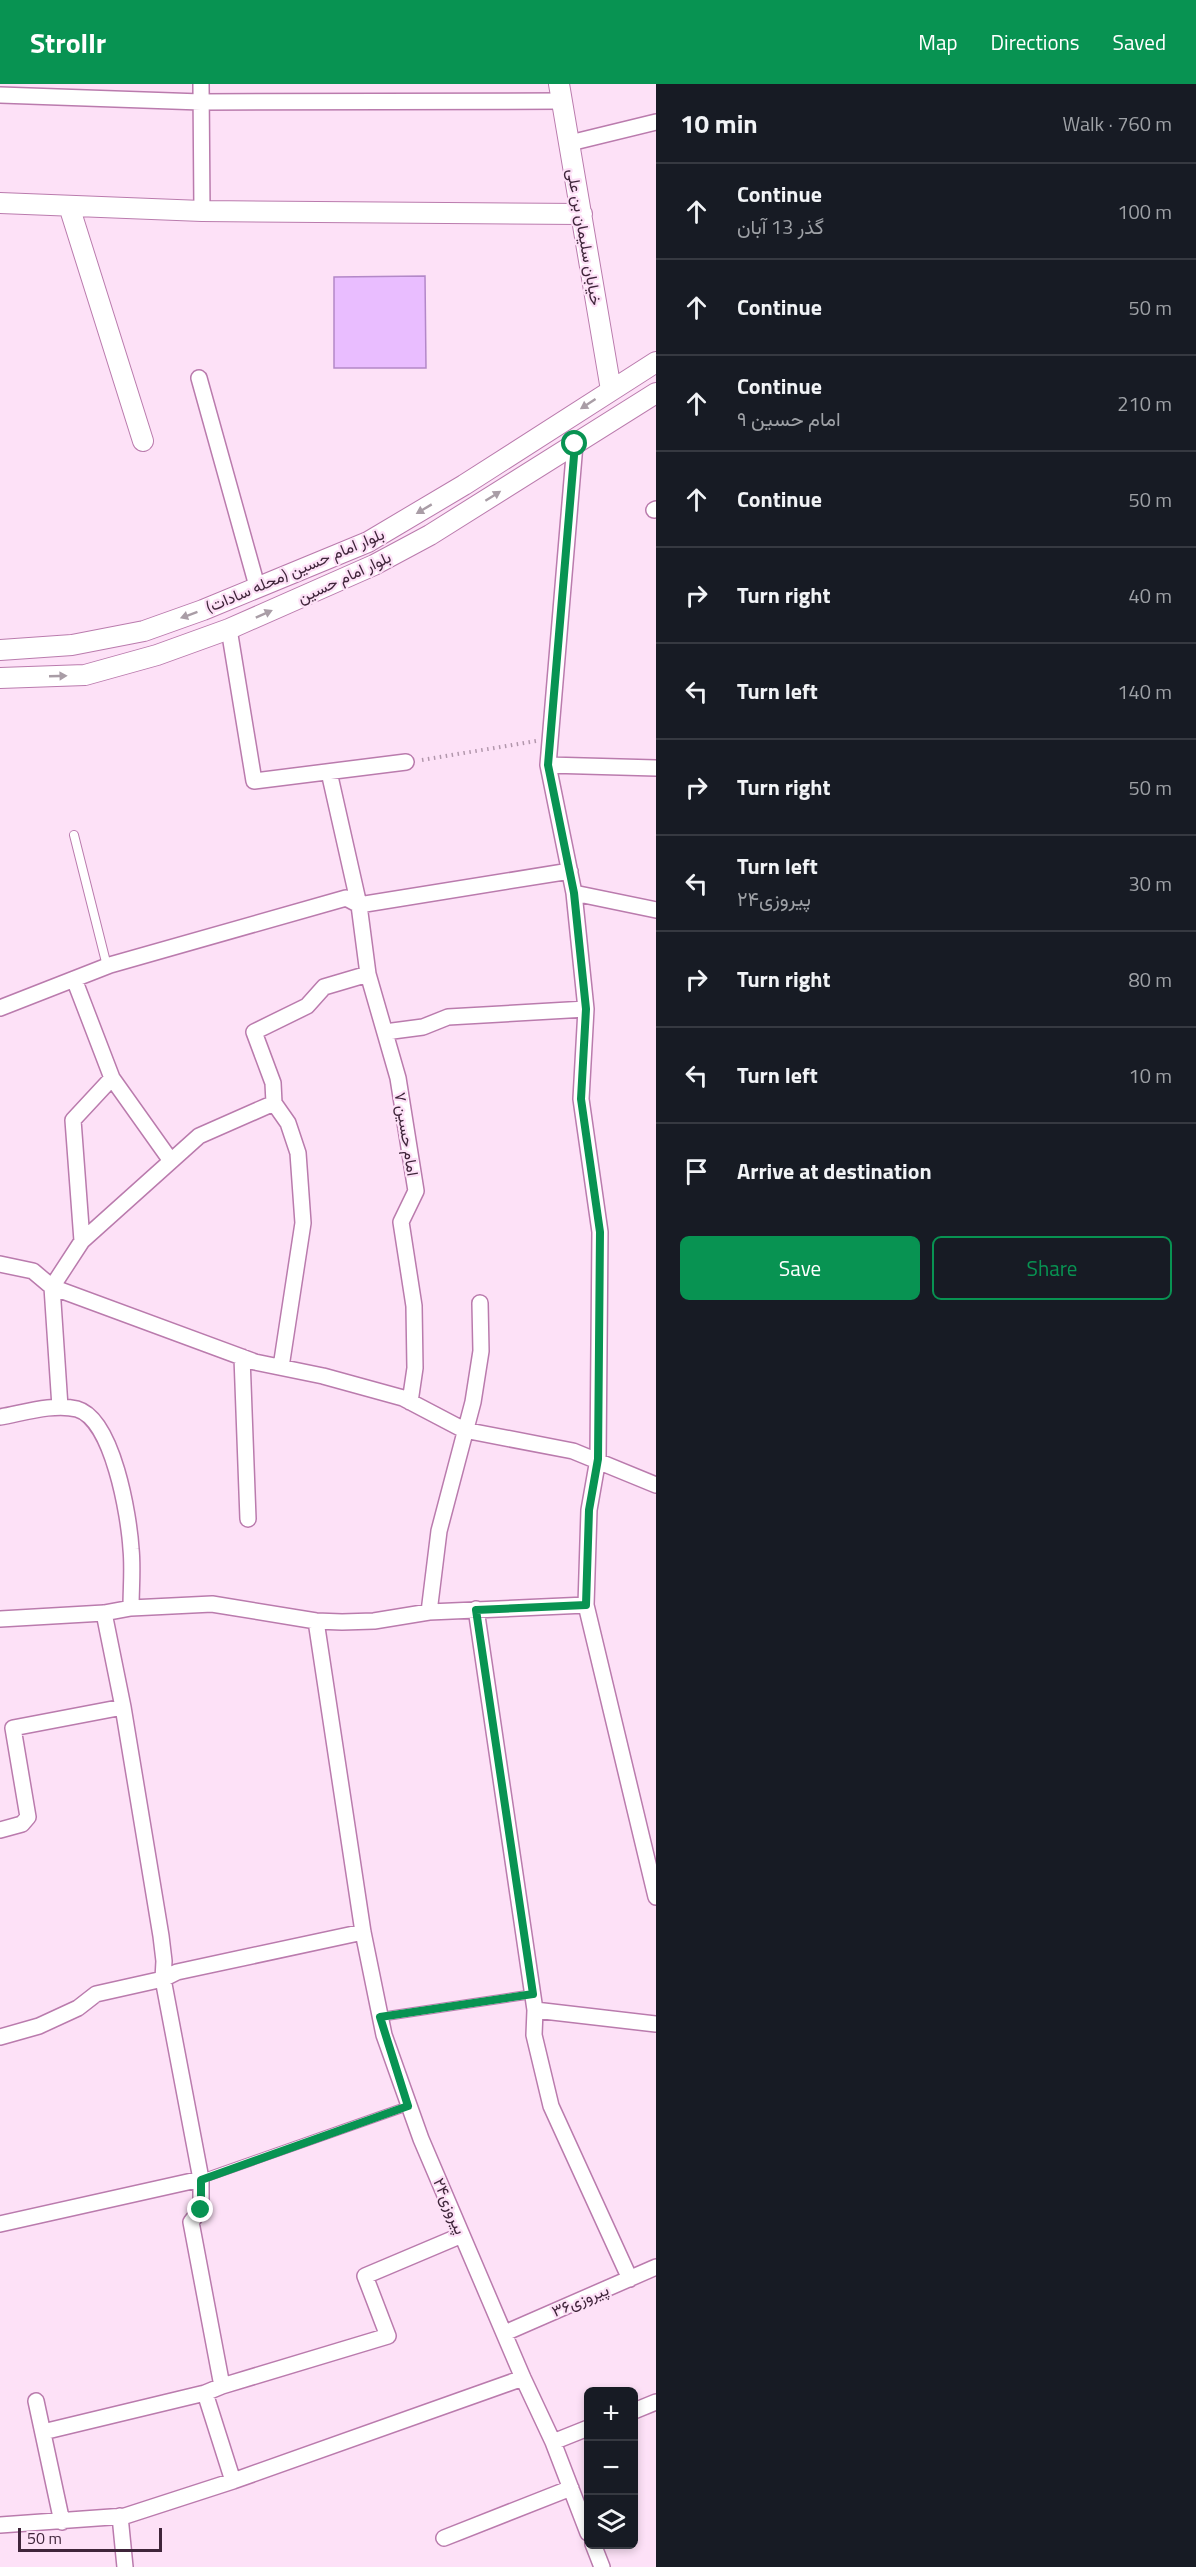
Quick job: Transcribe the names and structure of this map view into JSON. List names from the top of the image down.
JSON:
{
  "streets": {
    "street": [
      "خیابان سلیمان بن علی",
      "بلوار امام حسین (محله سادات)",
      "بلوار امام حسین",
      "امام حسین ۷",
      "پیروزی۲۴",
      "پیروزی۳۶"
    ]
  },
  "crossings": [
    ["خیابان سلیمان بن علی", "بلوار امام حسین (محله سادات)"],
    ["پیروزی۲۴", "پیروزی۳۶"]
  ],
  "one_way": ["بلوار امام حسین (محله سادات)", "بلوار امام حسین"],
  "scale_bar": "50 m",
  "page": {
    "header": "Strollr",
    "nav": ["Map", "Directions", "Saved"],
    "heading": ["10 min", "Walk · 760 m"],
    "list": [
      ["Continue", "گذر 13 آبان", "100 m"],
      ["Continue", "50 m"],
      ["Continue", "امام حسین ۹", "210 m"],
      ["Continue", "50 m"],
      ["Turn right", "40 m"],
      ["Turn left", "140 m"],
      ["Turn right", "50 m"],
      ["Turn left", "پیروزی۲۴", "30 m"],
      ["Turn right", "80 m"],
      ["Turn left", "10 m"],
      "Arrive at destination"
    ],
    "buttons": ["Save", "Share"],
    "map_buttons": ["+", "−"],
    "scale": "50 m"
  }
}
